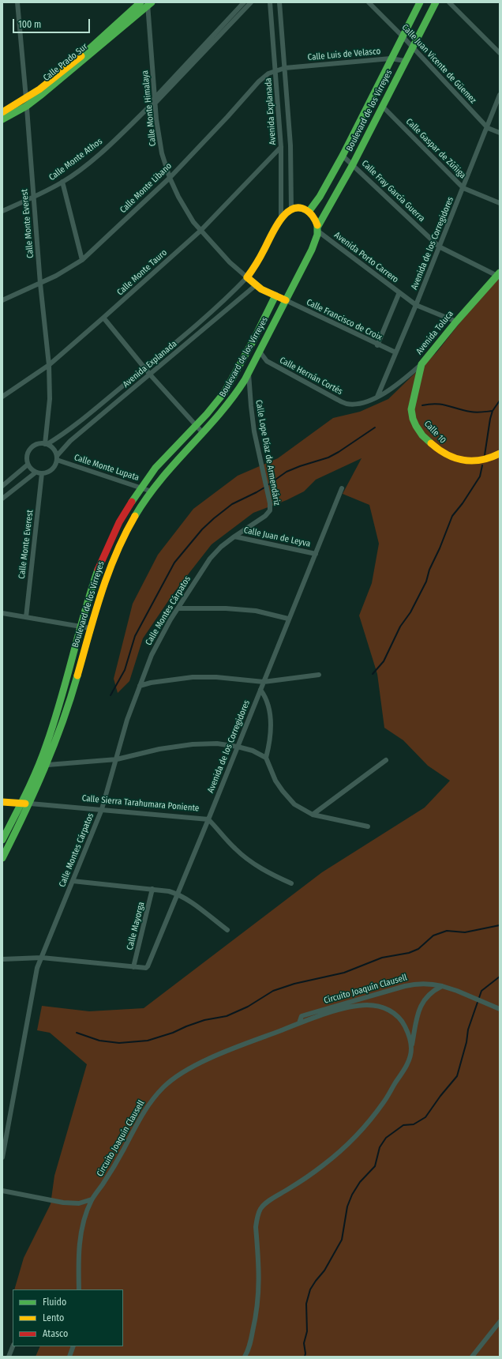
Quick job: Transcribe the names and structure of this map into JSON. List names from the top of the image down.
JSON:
{
  "streets": {
    "street": [
      "Calle Luis de Velasco",
      "Calle Prado Sur",
      "Calle Juan Vicente de Güemez",
      "Calle Monte Himalaya",
      "Boulevard de los Virreyes",
      "Avenida Explanada",
      "Calle Gaspar de Zúñiga",
      "Calle Monte Athos",
      "Calle Monte Líbano",
      "Calle Fray García Guerra",
      "Calle Monte Everest",
      "Avenida de los Corregidores",
      "Avenida Porto Carrero",
      "Calle Monte Tauro",
      "Calle Francisco de Croix",
      "Avenida Toluca",
      "Calle Hernán Cortés",
      "Calle 10",
      "Calle Lope Díaz de Armendáriz",
      "Calle Monte Lupata",
      "Calle Juan de Leyva",
      "Calle Montes Cárpatos",
      "Calle Sierra Tarahumara Poniente",
      "Calle Mayorga",
      "Circuito Joaquín Clausell"
    ]
  },
  "crossings": [
    ["Calle Luis de Velasco", "Boulevard de los Virreyes"],
    ["Calle Luis de Velasco", "Avenida Explanada"],
    ["Calle Luis de Velasco", "Calle Monte Líbano"],
    ["Calle Prado Sur", "Calle Monte Himalaya"],
    ["Calle Prado Sur", "Calle Monte Everest"],
    ["Calle Juan Vicente de Güemez", "Boulevard de los Virreyes"],
    ["Calle Juan Vicente de Güemez", "Avenida de los Corregidores"],
    ["Calle Monte Himalaya", "Avenida Explanada"],
    ["Calle Monte Himalaya", "Calle Monte Athos"],
    ["Calle Monte Himalaya", "Calle Monte Líbano"],
    ["Calle Monte Himalaya", "Calle Monte Tauro"],
    ["Boulevard de los Virreyes", "Calle Gaspar de Zúñiga"],
    ["Boulevard de los Virreyes", "Calle Fray García Guerra"],
    ["Boulevard de los Virreyes", "Avenida Porto Carrero"],
    ["Boulevard de los Virreyes", "Calle Francisco de Croix"],
    ["Boulevard de los Virreyes", "Calle Hernán Cortés"],
    ["Boulevard de los Virreyes", "Calle Lope Díaz de Armendáriz"],
    ["Boulevard de los Virreyes", "Calle Monte Lupata"],
    ["Boulevard de los Virreyes", "Calle Sierra Tarahumara Poniente"],
    ["Avenida Explanada", "Calle Monte Líbano"],
    ["Avenida Explanada", "Calle Monte Everest"],
    ["Avenida Explanada", "Calle Monte Tauro"],
    ["Avenida Explanada", "Calle Monte Lupata"],
    ["Calle Gaspar de Zúñiga", "Avenida de los Corregidores"],
    ["Calle Monte Athos", "Calle Monte Everest"],
    ["Calle Monte Líbano", "Calle Monte Everest"],
    ["Calle Fray García Guerra", "Avenida de los Corregidores"],
    ["Calle Fray García Guerra", "Avenida Toluca"],
    ["Calle Monte Everest", "Calle Monte Tauro"],
    ["Calle Monte Everest", "Calle Monte Lupata"],
    ["Avenida de los Corregidores", "Avenida Porto Carrero"],
    ["Avenida de los Corregidores", "Calle Francisco de Croix"],
    ["Avenida de los Corregidores", "Avenida Toluca"],
    ["Avenida de los Corregidores", "Calle Hernán Cortés"],
    ["Avenida de los Corregidores", "Calle Juan de Leyva"],
    ["Avenida de los Corregidores", "Calle Sierra Tarahumara Poniente"],
    ["Avenida de los Corregidores", "Calle Mayorga"],
    ["Avenida Porto Carrero", "Avenida Toluca"],
    ["Avenida Toluca", "Calle Hernán Cortés"],
    ["Avenida Toluca", "Calle 10"],
    ["Calle Lope Díaz de Armendáriz", "Calle Montes Cárpatos"],
    ["Calle Juan de Leyva", "Calle Montes Cárpatos"],
    ["Calle Montes Cárpatos", "Calle Sierra Tarahumara Poniente"]
  ],
  "legend": ["Fluido", "Lento", "Atasco"],
  "scale_bar": "100 m"
}
